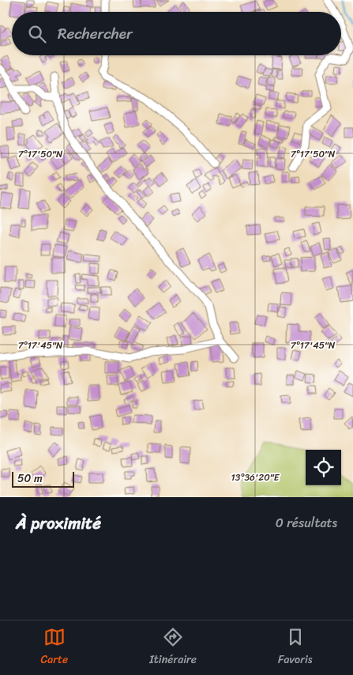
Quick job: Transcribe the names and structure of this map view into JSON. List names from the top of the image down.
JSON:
{
  "scale_bar": "50 m",
  "page": {
    "search": "Rechercher",
    "scale": "50 m",
    "heading": ["À proximité", "0 résultats"],
    "nav": ["Carte", "Itinéraire", "Favoris"]
  },
  "coordinates": ["7°17'50\"N", "7°17'45\"N", "13°36'20\"E"]
}
